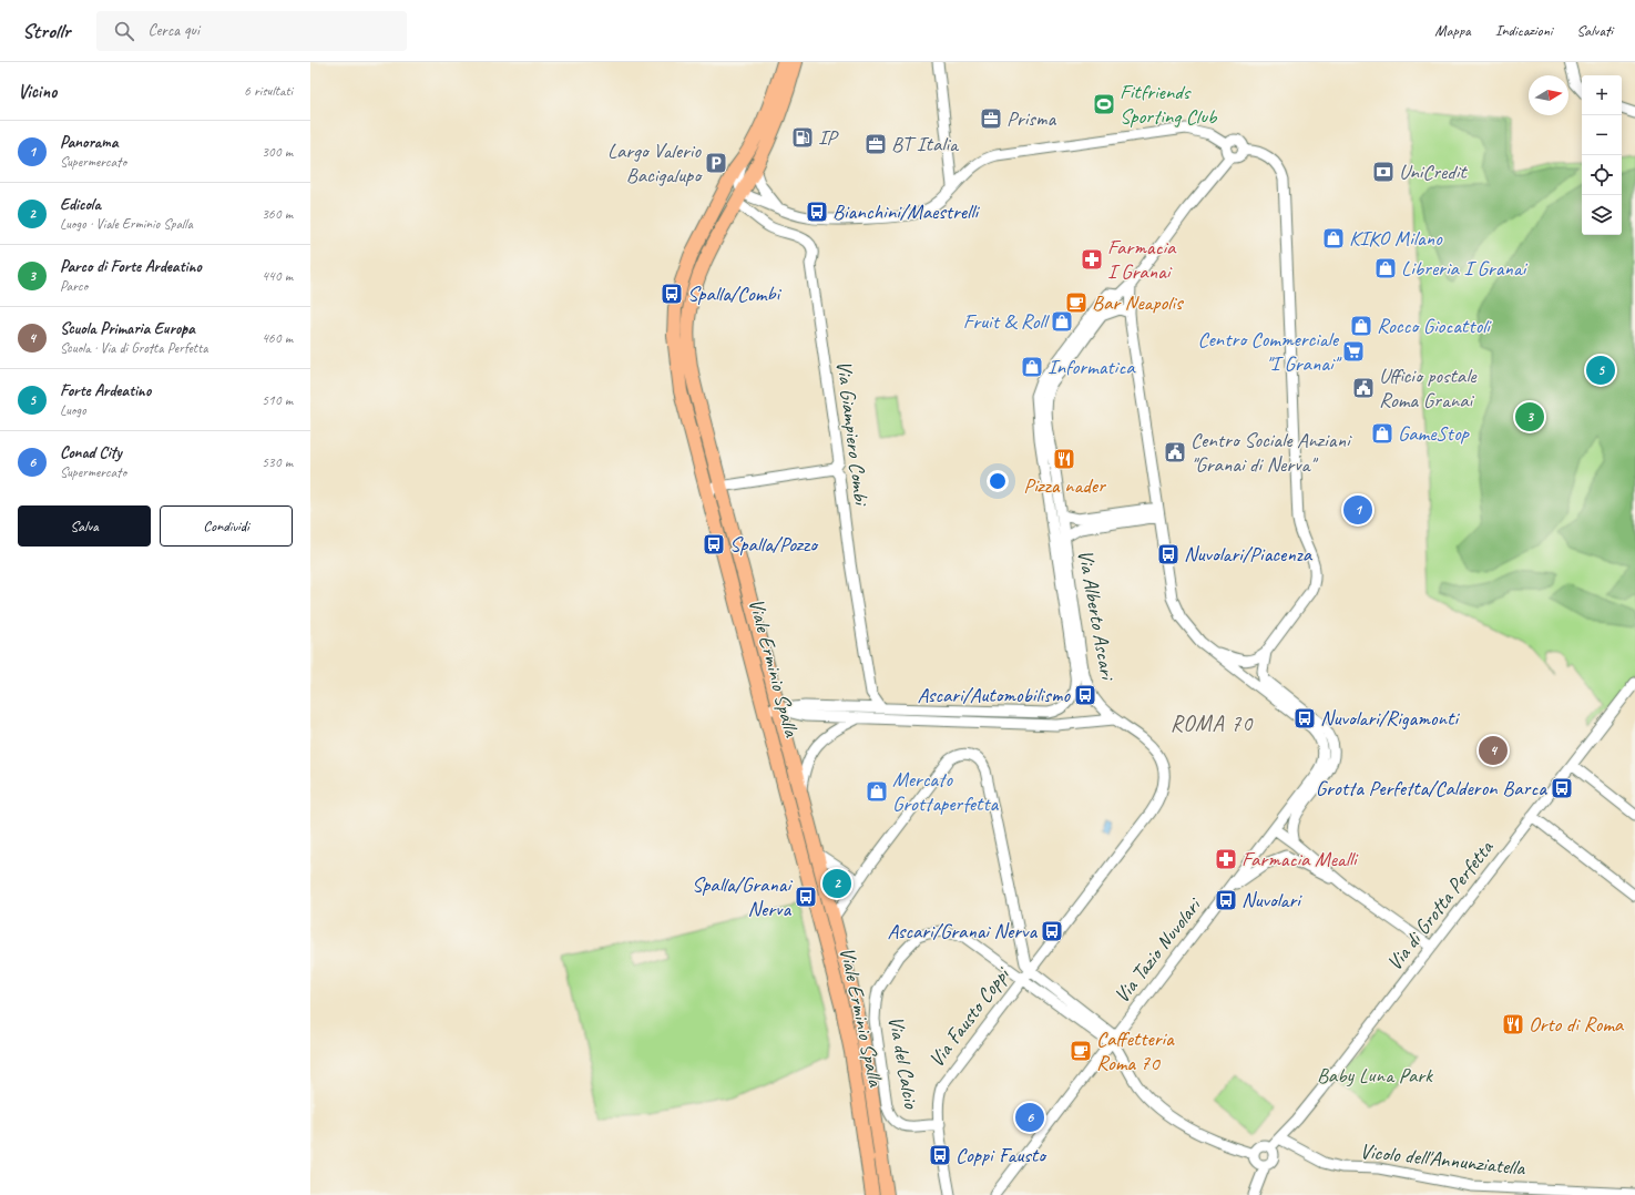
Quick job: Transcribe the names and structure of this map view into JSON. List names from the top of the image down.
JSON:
{
  "streets": {
    "main road": ["Viale Erminio Spalla"],
    "street": [
      "Via Giampiero Combi",
      "Via Alberto Ascari",
      "Via di Grotta Perfetta",
      "Via Tazio Nuvolari",
      "Via Fausto Coppi",
      "Via del Calcio",
      "Vicolo dell'Annunziatella"
    ]
  },
  "crossings": [
    ["Via Giampiero Combi", "Viale Erminio Spalla"],
    ["Via Alberto Ascari", "Via Fausto Coppi"],
    ["Via di Grotta Perfetta", "Vicolo dell'Annunziatella"],
    ["Via Fausto Coppi", "Via del Calcio"]
  ],
  "districts": ["ROMA 70"],
  "parks": ["Baby Luna Park"],
  "places": {
    "sports": ["Fitfriends Sporting Club"],
    "office": ["Prisma", "BT Italia"],
    "fuel station": ["IP"],
    "parking": ["Largo Valerio Bacigalupo"],
    "bank": ["UniCredit"],
    "bus stop": [
      "Bianchini/Maestrelli",
      "Spalla/Combi",
      "Spalla/Pozzo",
      "Nuvolari/Piacenza",
      "Ascari/Automobilismo",
      "Nuvolari/Rigamonti",
      "Grotta Perfetta/Calderon Barca",
      "Spalla/Granai Nerva",
      "Nuvolari",
      "Ascari/Granai Nerva",
      "Coppi Fausto"
    ],
    "shop": [
      "KIKO Milano",
      "Libreria I Granai",
      "Fruit & Roll",
      "Rocco Giocattoli",
      "Informatica",
      "GameStop",
      "Mercato Grottaperfetta"
    ],
    "pharmacy": ["Farmacia I Granai", "Farmacia Mealli"],
    "cafe": ["Bar Neapolis", "Caffetteria Roma 70"],
    "supermarket": ["Centro Commerciale \"I Granai\""],
    "public building": ["Ufficio postale Roma Granai", "Centro Sociale Anziani \"Granai di Nerva\""],
    "restaurant": ["Pizza nader", "Orto di Roma"]
  },
  "north": "right",
  "page": {
    "header": "Strollr",
    "search": "Cerca qui",
    "nav": ["Mappa", "Indicazioni", "Salvati"],
    "heading": ["Vicino", "6 risultati"],
    "map_buttons": ["+", "−"],
    "list": [
      {
        "mark": "1",
        "name": "Panorama",
        "note": "Supermercato",
        "value": "300 m"
      },
      {
        "mark": "2",
        "name": "Edicola",
        "note": "Luogo · Viale Erminio Spalla",
        "value": "360 m"
      },
      {
        "mark": "3",
        "name": "Parco di Forte Ardeatino",
        "note": "Parco",
        "value": "440 m"
      },
      {
        "mark": "4",
        "name": "Scuola Primaria Europa",
        "note": "Scuola · Via di Grotta Perfetta",
        "value": "460 m"
      },
      {
        "mark": "5",
        "name": "Forte Ardeatino",
        "note": "Luogo",
        "value": "510 m"
      },
      {
        "mark": "6",
        "name": "Conad City",
        "note": "Supermercato",
        "value": "530 m"
      }
    ],
    "pins": [
      "5",
      "3",
      "1",
      "4",
      "2",
      "6"
    ],
    "buttons": ["Salva", "Condividi"]
  }
}
